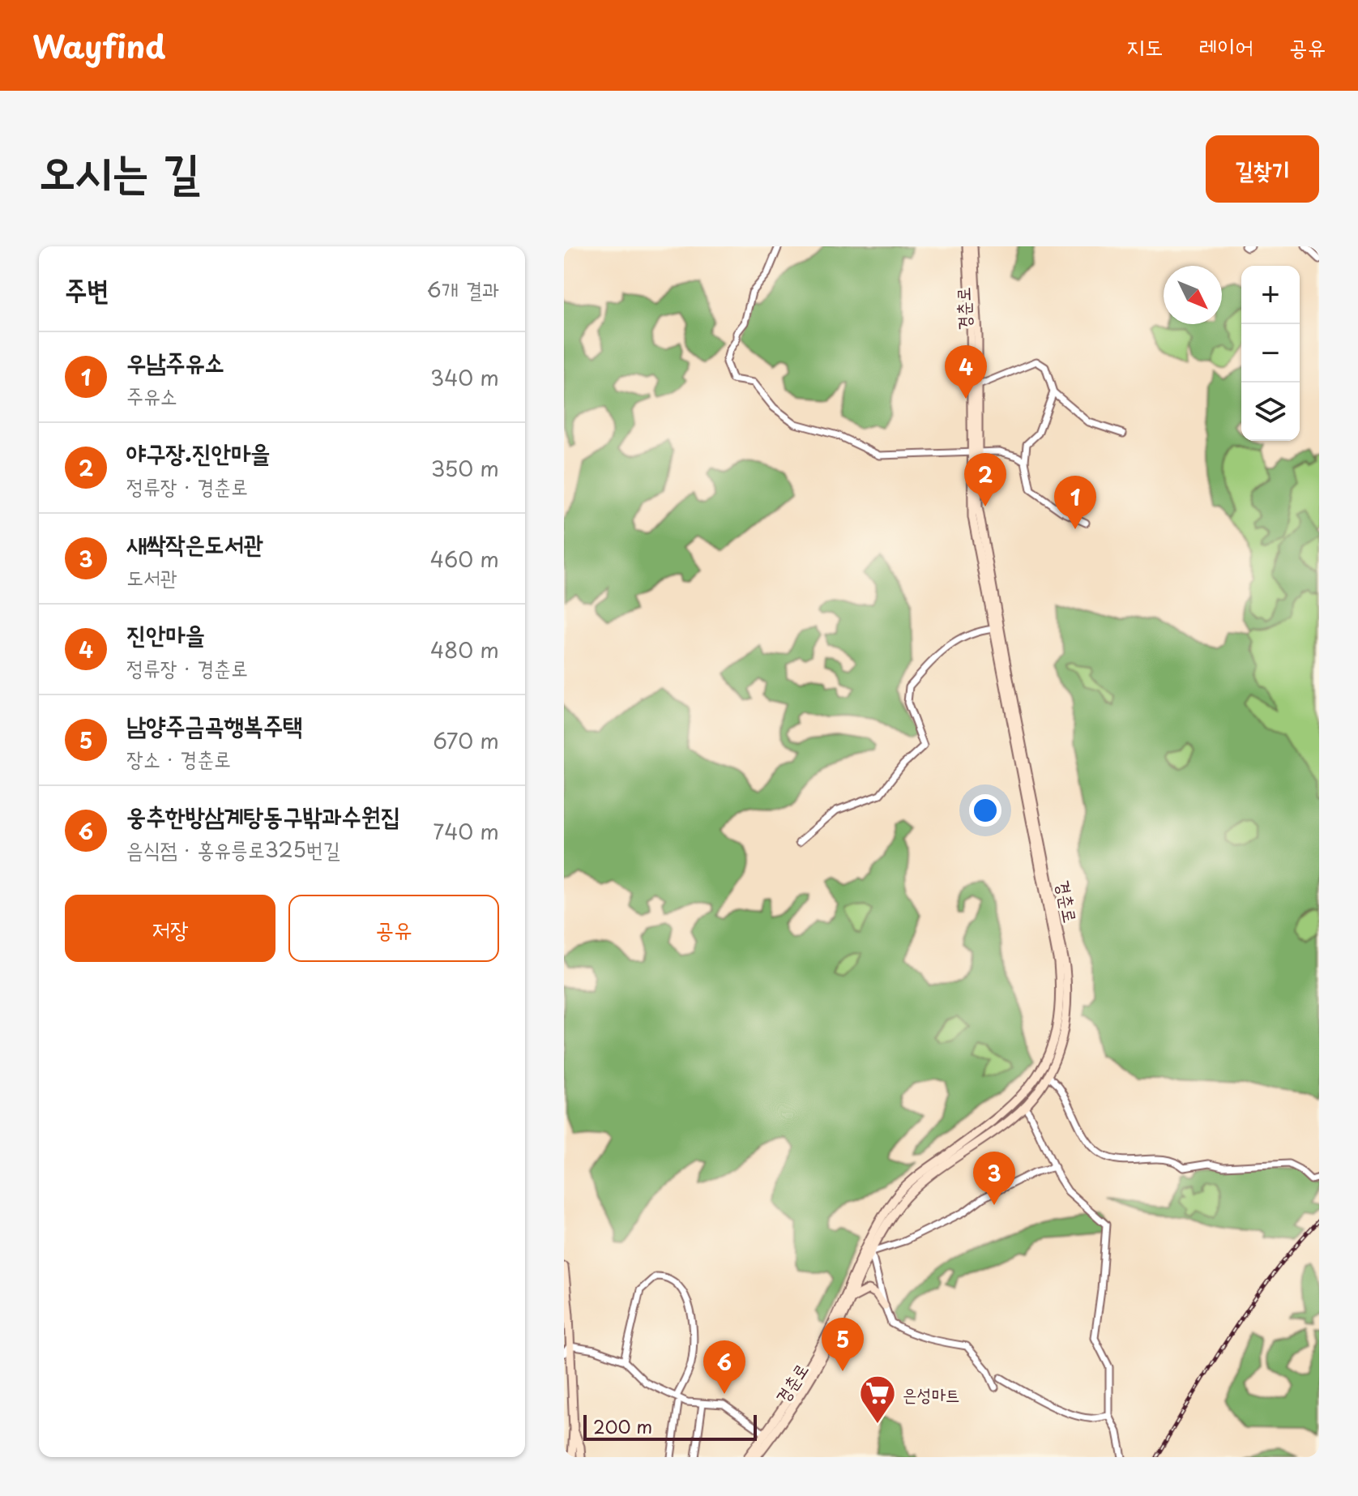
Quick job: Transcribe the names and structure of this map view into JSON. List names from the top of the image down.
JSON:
{
  "streets": {
    "street": ["경춘로"]
  },
  "places": {
    "supermarket": ["은성마트"]
  },
  "scale_bar": "200 m",
  "north": "bottom right",
  "page": {
    "header": "Wayfind",
    "nav": ["지도", "레이어", "공유"],
    "title": "오시는 길",
    "buttons": [
      "길찾기",
      ["저장", "공유"]
    ],
    "heading": ["주변", "6개 결과"],
    "map_buttons": ["+", "−"],
    "list": [
      {
        "mark": "1",
        "name": "우남주유소",
        "note": "주유소",
        "value": "340 m"
      },
      {
        "mark": "2",
        "name": "야구장.진안마을",
        "note": "정류장 · 경춘로",
        "value": "350 m"
      },
      {
        "mark": "3",
        "name": "새싹작은도서관",
        "note": "도서관",
        "value": "460 m"
      },
      {
        "mark": "4",
        "name": "진안마을",
        "note": "정류장 · 경춘로",
        "value": "480 m"
      },
      {
        "mark": "5",
        "name": "남양주금곡행복주택",
        "note": "장소 · 경춘로",
        "value": "670 m"
      },
      {
        "mark": "6",
        "name": "웅추한방삼계탕동구밖과수원집",
        "note": "음식점 · 홍유릉로325번길",
        "value": "740 m"
      }
    ],
    "pins": [
      "4",
      "2",
      "1",
      "3",
      "5",
      "6"
    ],
    "scale": "200 m"
  }
}
